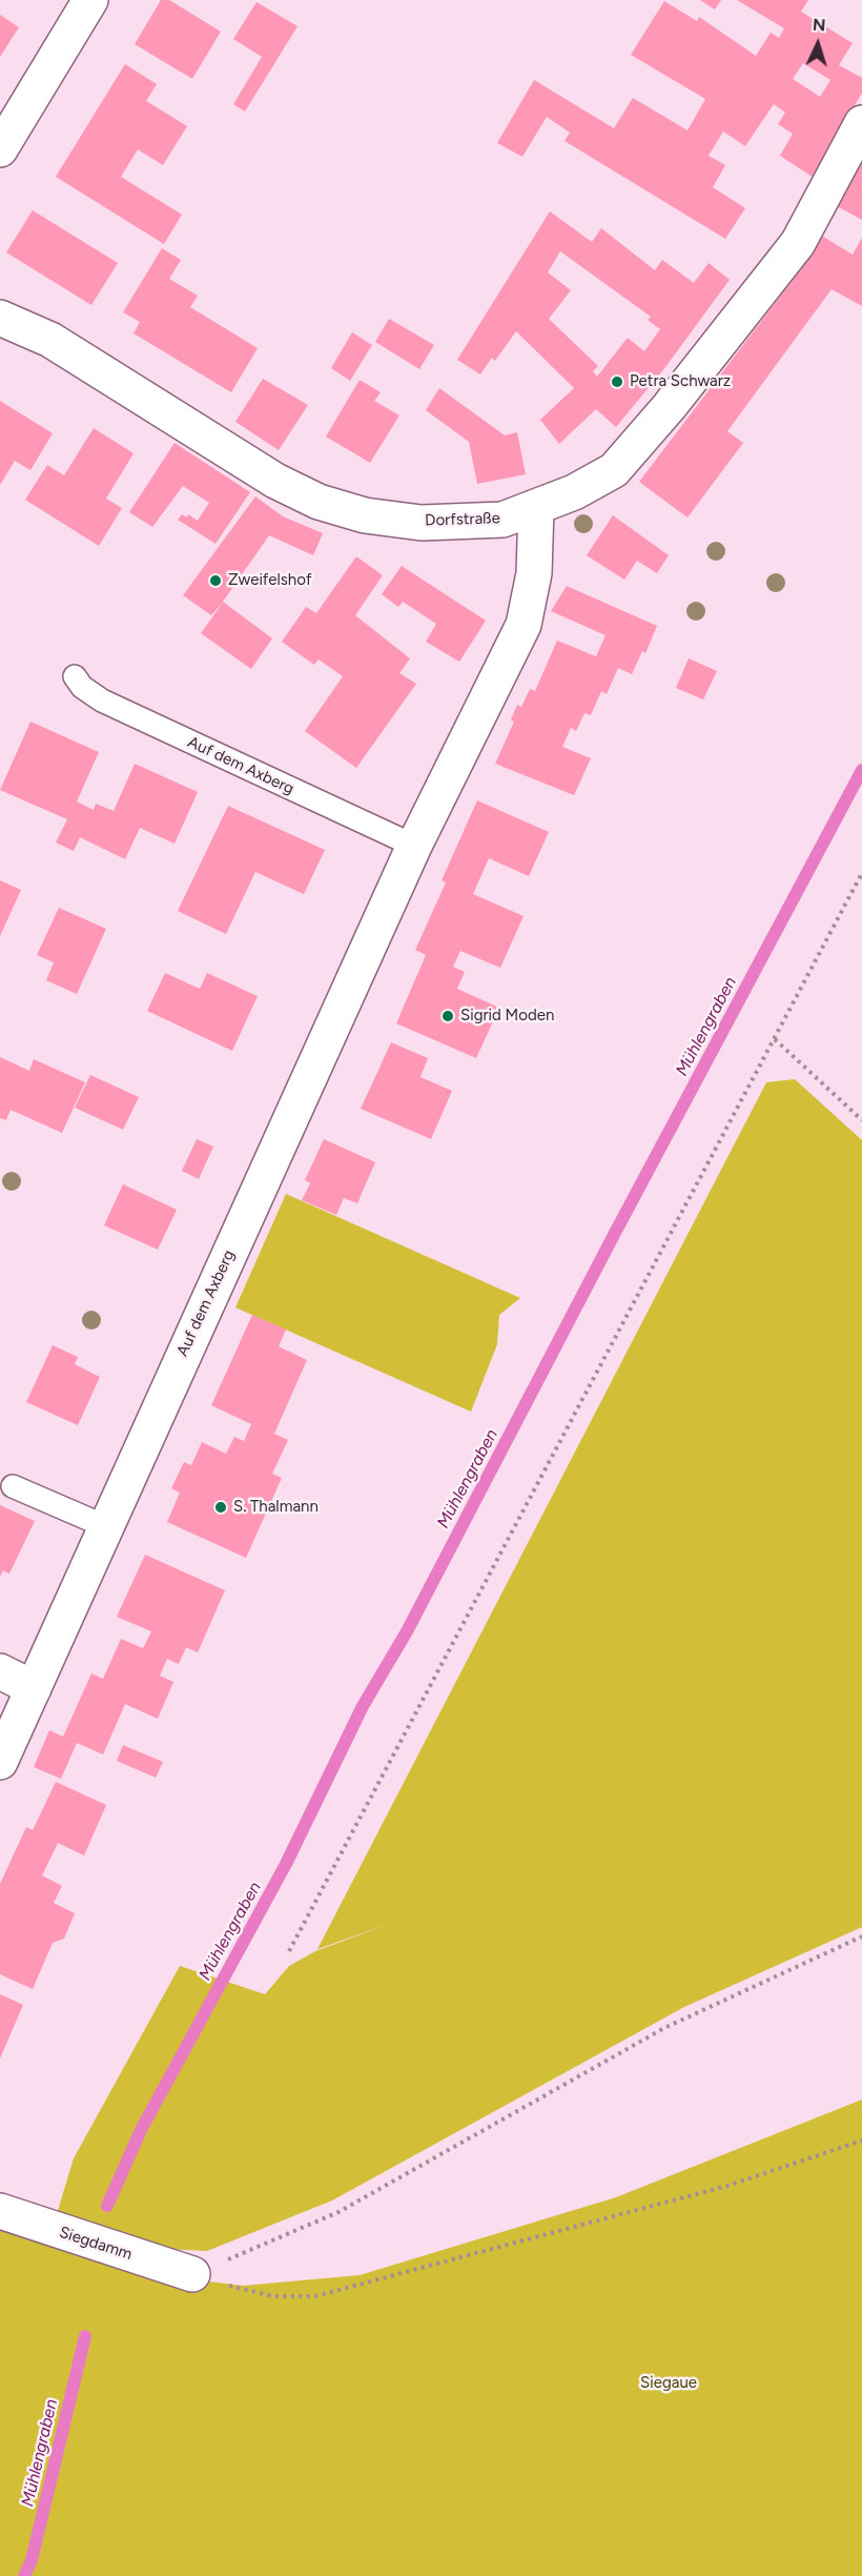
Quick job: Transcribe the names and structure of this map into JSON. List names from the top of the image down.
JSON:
{
  "streets": {
    "street": ["Dorfstraße", "Auf dem Axberg", "Siegdamm"]
  },
  "crossings": [
    ["Dorfstraße", "Auf dem Axberg"]
  ],
  "water": ["Mühlengraben"],
  "parks": ["Siegaue"],
  "places": [
    "Petra Schwarz",
    "Zweifelshof",
    "Sigrid Moden",
    "S. Thalmann"
  ],
  "north": "top"
}
